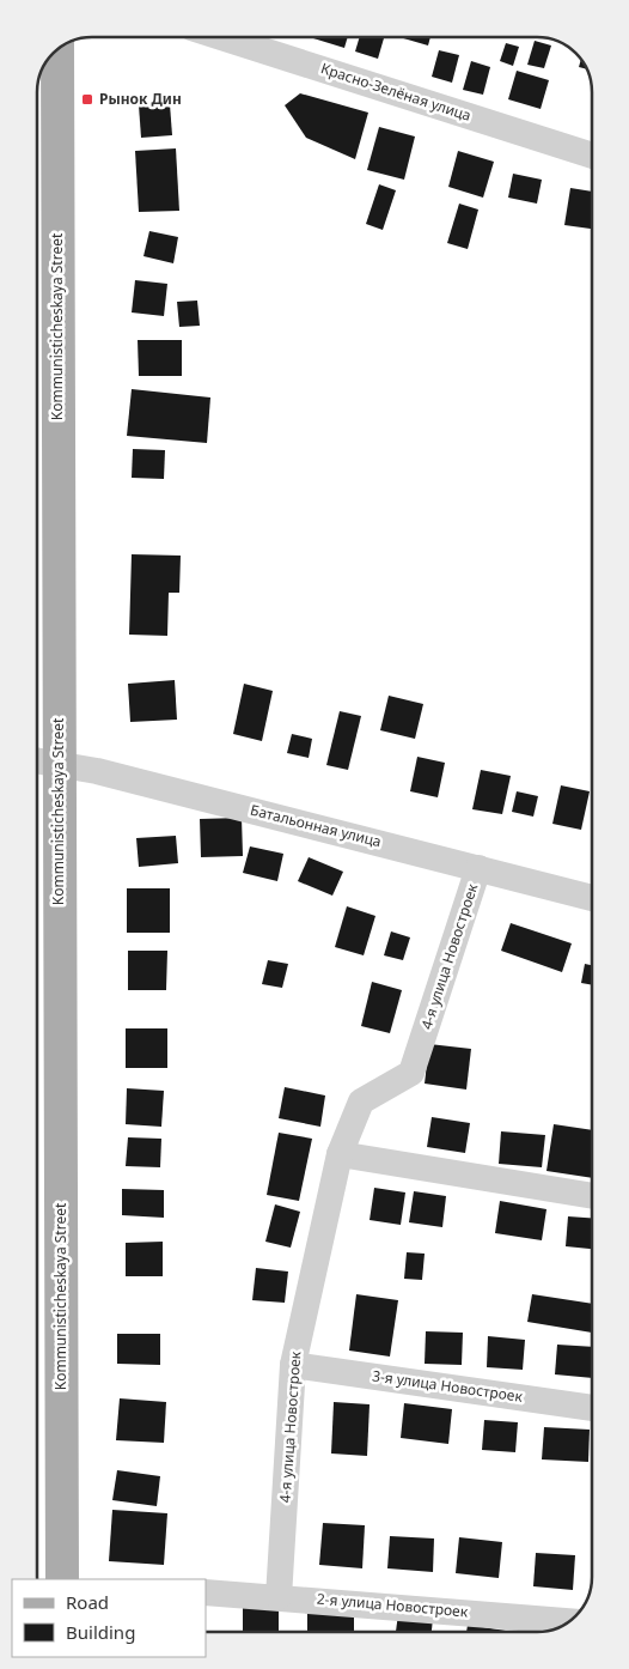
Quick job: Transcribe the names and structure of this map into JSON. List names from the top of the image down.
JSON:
{
  "streets": {
    "main road": ["Kommunisticheskaya Street"],
    "street": [
      "Красно-Зелёная улица",
      "Батальонная улица",
      "4-я улица Новостроек",
      "3-я улица Новостроек",
      "2-я улица Новостроек"
    ]
  },
  "crossings": [
    ["Kommunisticheskaya Street", "Батальонная улица"],
    ["Батальонная улица", "4-я улица Новостроек"],
    ["4-я улица Новостроек", "3-я улица Новостроек"],
    ["4-я улица Новостроек", "2-я улица Новостроек"]
  ],
  "places": {
    "transit": ["Рынок Дин"]
  },
  "legend": ["Road", "Building"]
}
